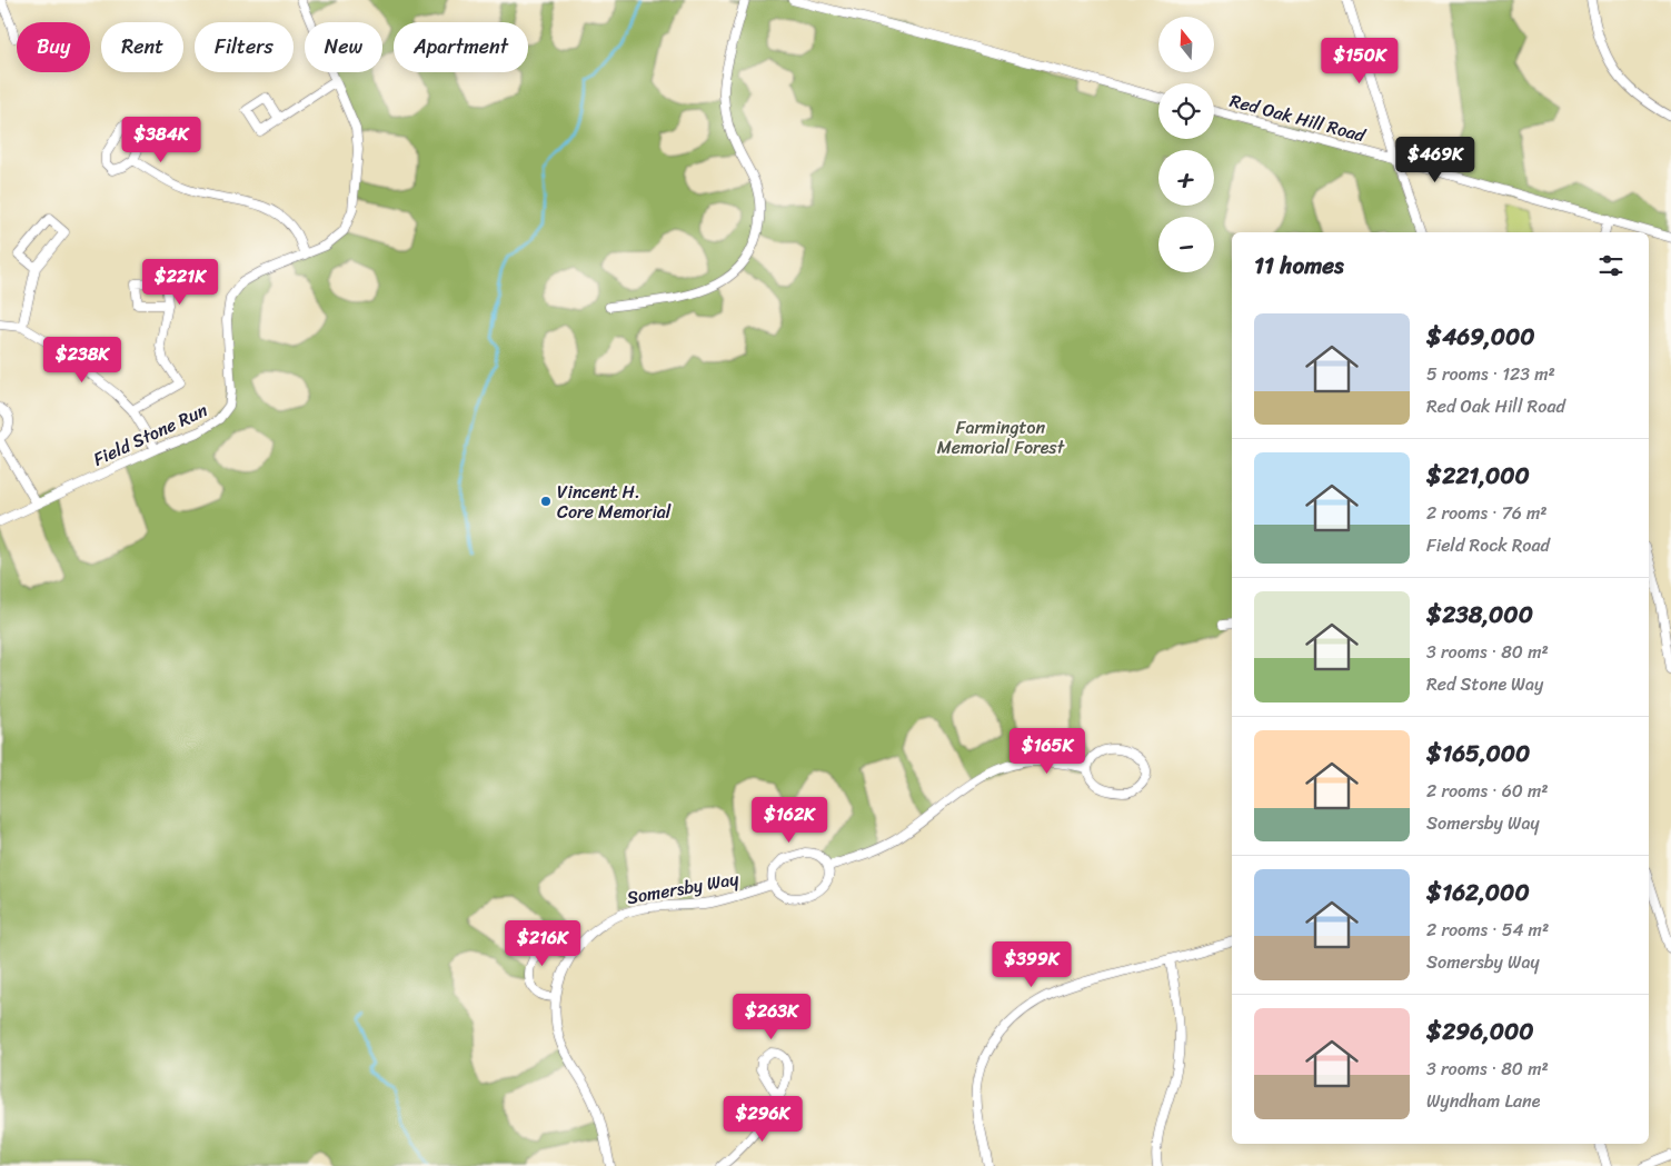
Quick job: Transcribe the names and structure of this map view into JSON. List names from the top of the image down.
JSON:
{
  "streets": {
    "street": ["Red Oak Hill Road", "Field Stone Run", "Somersby Way"]
  },
  "parks": ["Farmington Memorial Forest"],
  "places": ["Vincent H. Core Memorial"],
  "north": "top",
  "page": {
    "map_buttons": ["+", "−"],
    "chip": [
      "Buy",
      "Rent",
      "Filters",
      "New",
      "Apartment"
    ],
    "price": [
      "$150K",
      "$384K",
      "$469K",
      "$221K",
      "$238K",
      "$165K",
      "$162K",
      "$216K",
      "$399K",
      "$263K",
      "$296K"
    ],
    "heading": "11 homes",
    "list": [
      {
        "name": "$469,000",
        "note": "5 rooms · 123 m² · Red Oak Hill Road"
      },
      {
        "name": "$221,000",
        "note": "2 rooms · 76 m² · Field Rock Road"
      },
      {
        "name": "$238,000",
        "note": "3 rooms · 80 m² · Red Stone Way"
      },
      {
        "name": "$165,000",
        "note": "2 rooms · 60 m² · Somersby Way"
      },
      {
        "name": "$162,000",
        "note": "2 rooms · 54 m² · Somersby Way"
      },
      {
        "name": "$296,000",
        "note": "3 rooms · 80 m² · Wyndham Lane"
      }
    ]
  }
}
